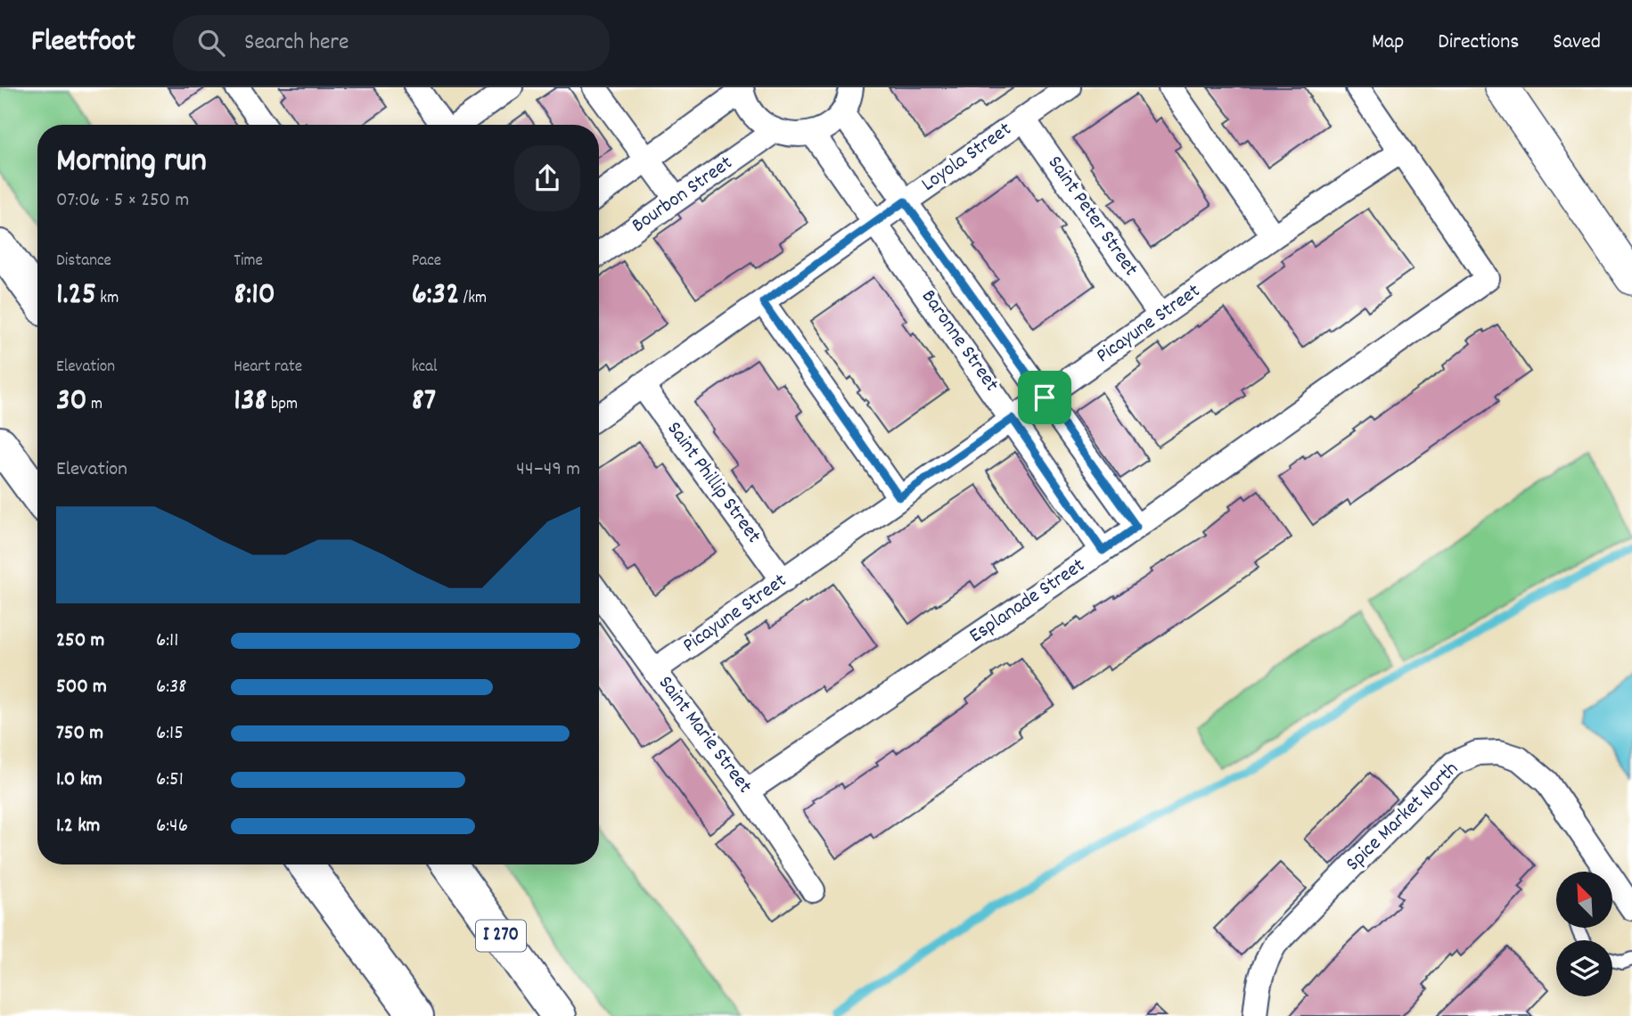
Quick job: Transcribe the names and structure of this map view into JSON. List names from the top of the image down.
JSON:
{
  "streets": {
    "highway": ["I 270"],
    "street": [
      "Loyola Street",
      "Bourbon Street",
      "Saint Peter Street",
      "Picayune Street",
      "Baronne Street",
      "Saint Phillip Street",
      "Esplanade Street",
      "Saint Marie Street",
      "Spice Market North"
    ]
  },
  "crossings": [
    ["Loyola Street", "Saint Peter Street"],
    ["Loyola Street", "Baronne Street"],
    ["Loyola Street", "Saint Phillip Street"],
    ["Saint Peter Street", "Picayune Street"],
    ["Picayune Street", "Baronne Street"],
    ["Picayune Street", "Saint Phillip Street"],
    ["Picayune Street", "Esplanade Street"],
    ["Picayune Street", "Saint Marie Street"],
    ["Baronne Street", "Esplanade Street"],
    ["Esplanade Street", "Saint Marie Street"]
  ],
  "north": "top left",
  "page": {
    "header": "Fleetfoot",
    "search": "Search here",
    "nav": ["Map", "Directions", "Saved"],
    "heading": ["Morning run", "07:06 · 5 × 250 m"],
    "stats": [
      ["Distance", "1.25 km"],
      ["Time", "8:10"],
      ["Pace", "6:32 /km"],
      ["Elevation", "30 m"],
      ["Heart rate", "138 bpm"],
      ["kcal", "87"]
    ],
    "chart": ["Elevation", "44–49 m"],
    "list": [
      {
        "name": "250 m",
        "note": "6:11"
      },
      {
        "name": "500 m",
        "note": "6:38"
      },
      {
        "name": "750 m",
        "note": "6:15"
      },
      {
        "name": "1.0 km",
        "note": "6:51"
      },
      {
        "name": "1.2 km",
        "note": "6:46"
      }
    ]
  }
}
